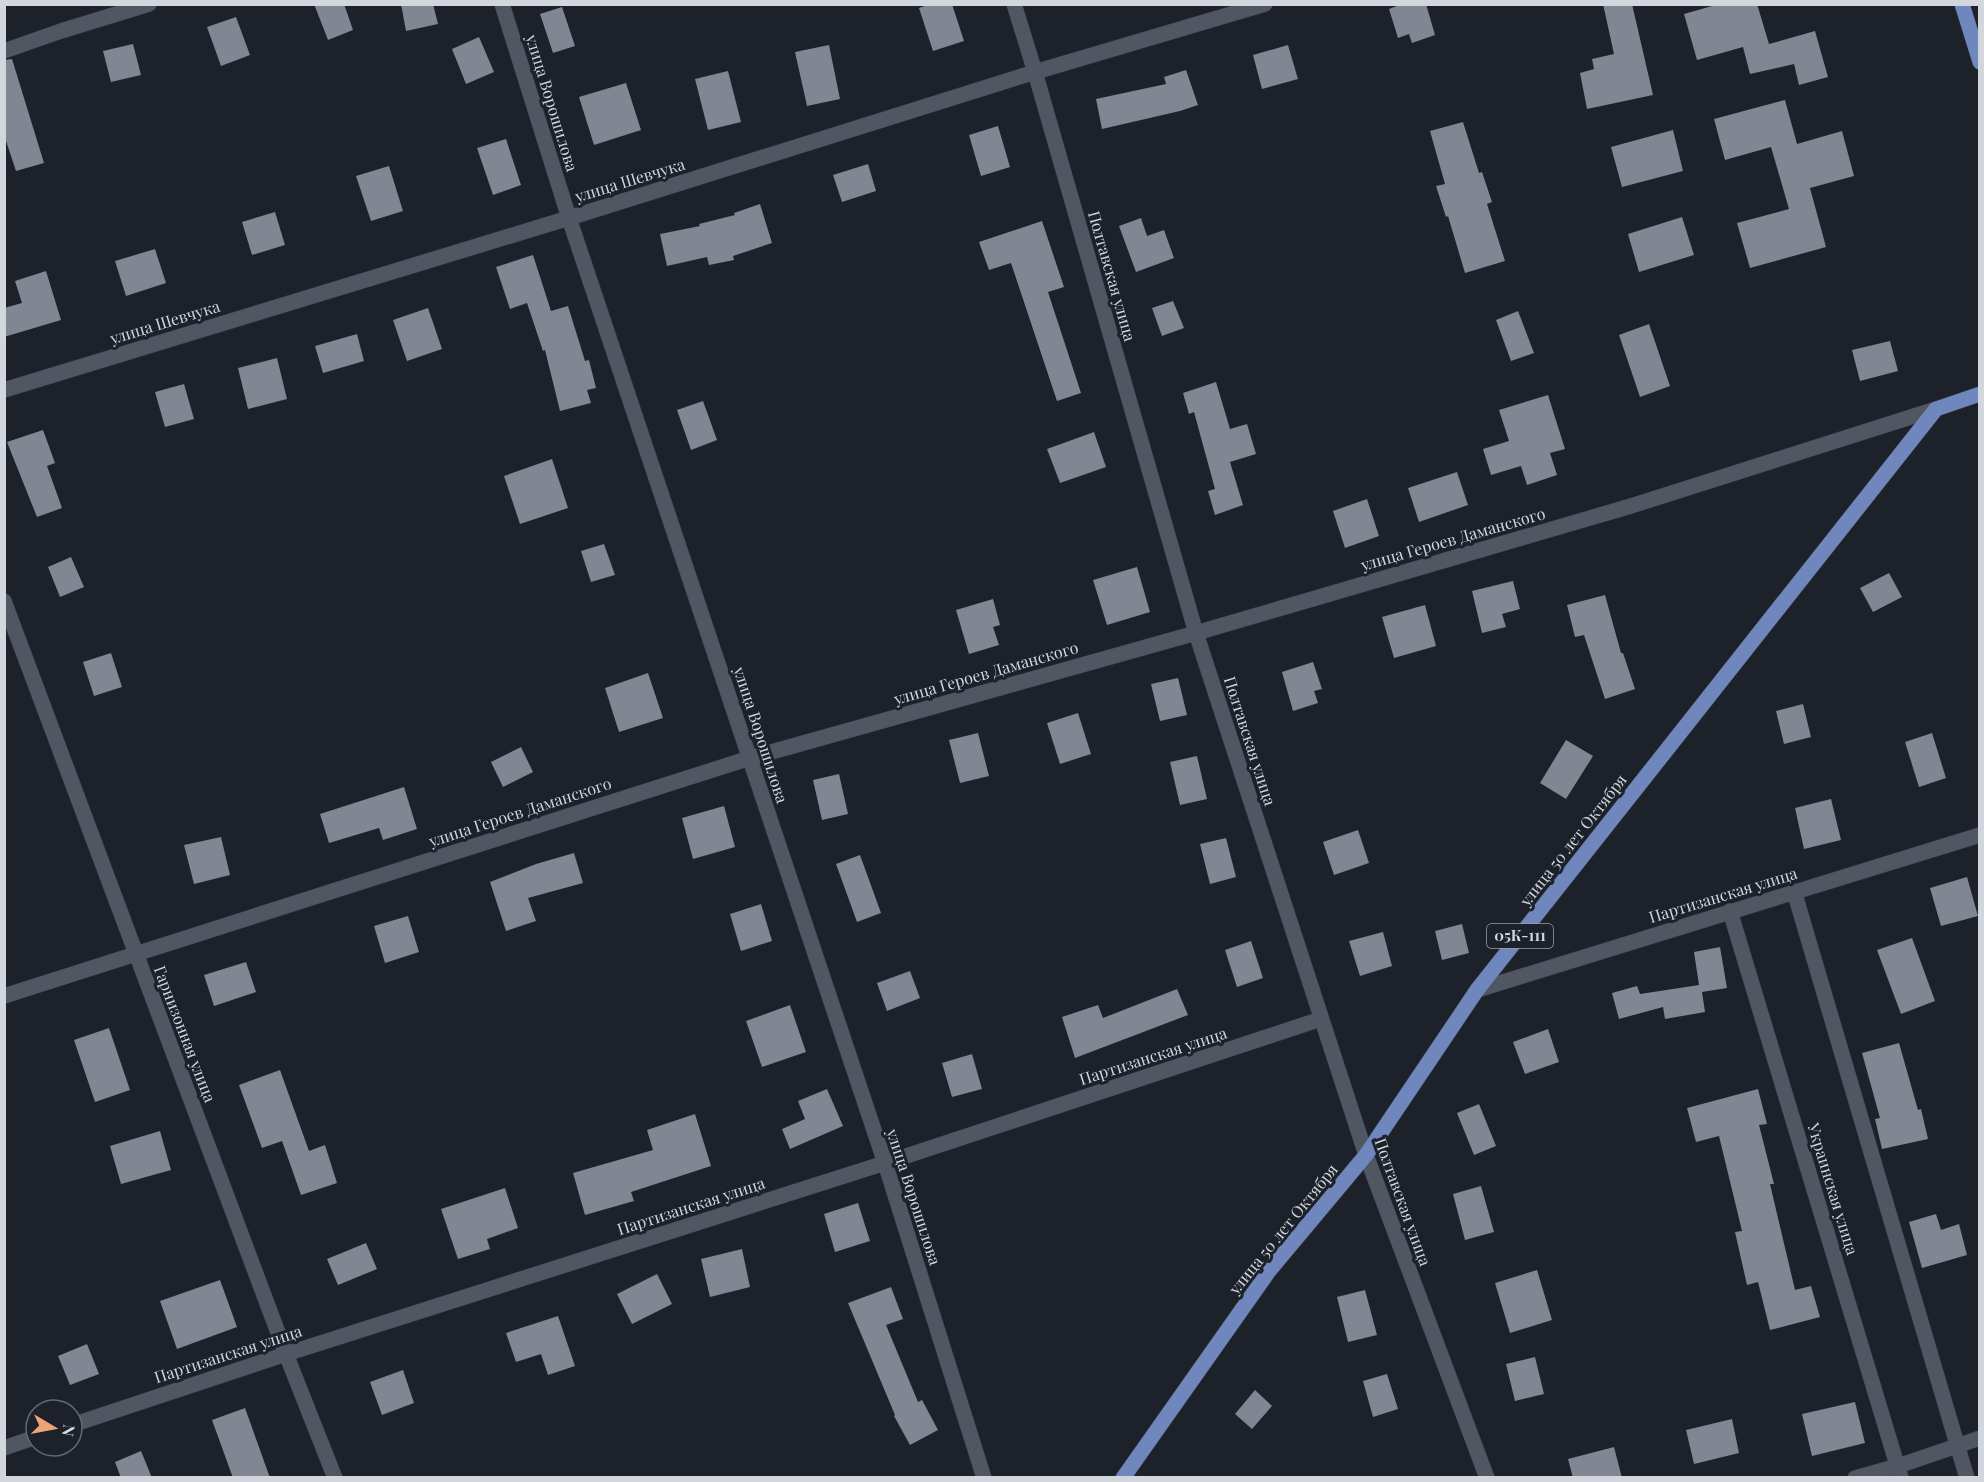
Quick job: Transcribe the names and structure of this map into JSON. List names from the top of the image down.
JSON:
{
  "streets": {
    "main road": ["улица Героев Даманского", "улица 50 лет Октября", "05К-111"],
    "street": [
      "улица Ворошилова",
      "улица Шевчука",
      "Полтавская улица",
      "Партизанская улица",
      "Гарнизонная улица",
      "Украинская улица"
    ]
  },
  "crossings": [
    ["улица Ворошилова", "улица Шевчука"],
    ["улица Ворошилова", "улица Героев Даманского"],
    ["улица Ворошилова", "Партизанская улица"],
    ["улица Шевчука", "Полтавская улица"],
    ["Полтавская улица", "улица Героев Даманского"],
    ["Полтавская улица", "улица 50 лет Октября"],
    ["Полтавская улица", "Партизанская улица"],
    ["улица Героев Даманского", "улица 50 лет Октября"],
    ["улица Героев Даманского", "Гарнизонная улица"],
    ["улица 50 лет Октября", "Партизанская улица"],
    ["Партизанская улица", "Гарнизонная улица"],
    ["Партизанская улица", "Украинская улица"]
  ],
  "north": "right"
}
